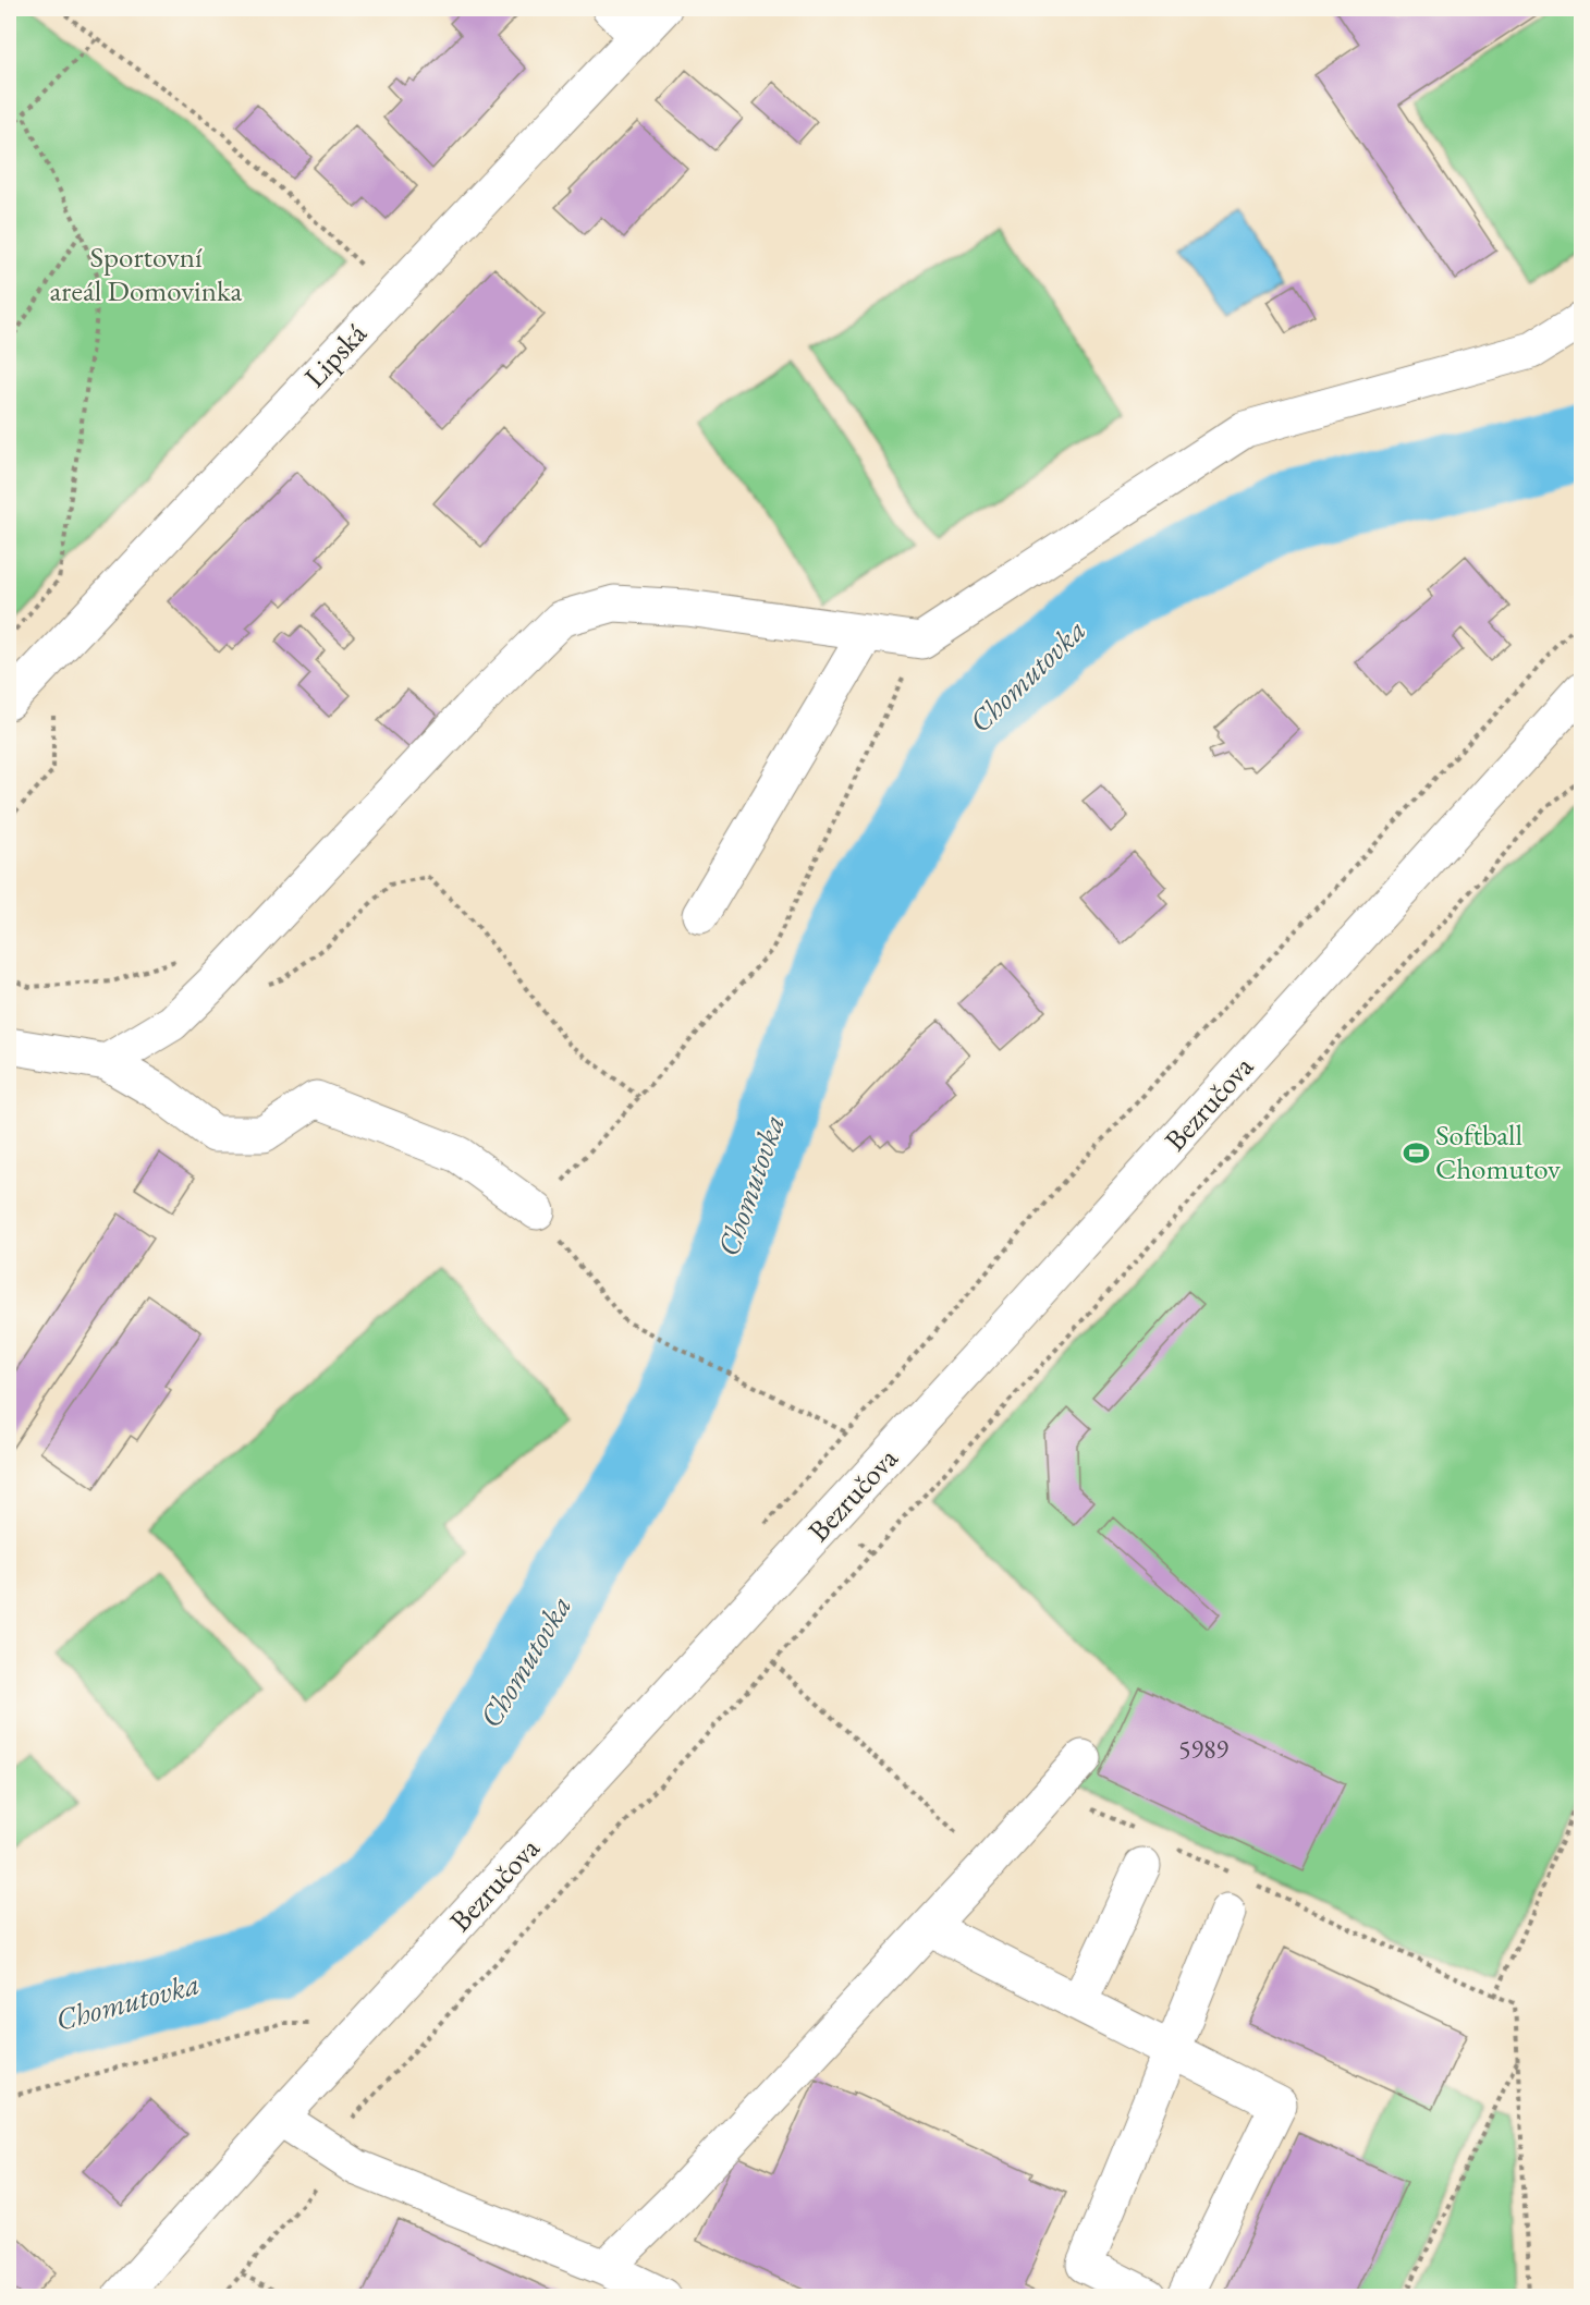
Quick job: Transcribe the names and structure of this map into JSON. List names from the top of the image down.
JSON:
{
  "streets": {
    "street": ["Lipská", "Bezručova"]
  },
  "water": ["Chomutovka"],
  "parks": ["Sportovní areál Domovinka"],
  "places": {
    "sports": ["Softball Chomutov"]
  },
  "house_numbers": ["5989"]
}
